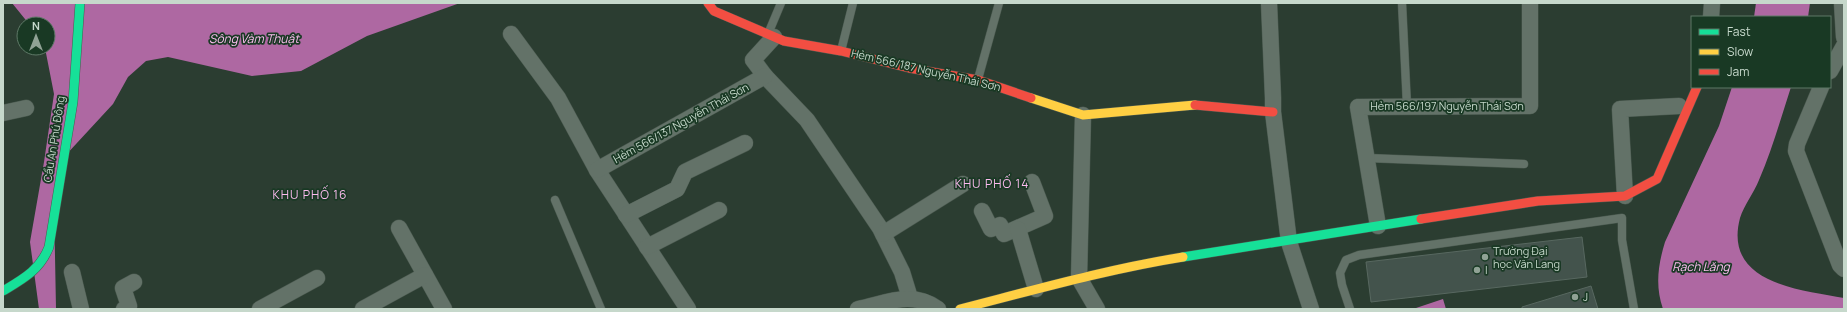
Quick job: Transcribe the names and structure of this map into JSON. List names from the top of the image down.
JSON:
{
  "streets": {
    "street": [
      "Hẻm 566/187 Nguyễn Thái Sơn",
      "Hẻm 566/197 Nguyễn Thái Sơn",
      "Hẻm 566/137 Nguyễn Thái Sơn",
      "Cầu An Phú Đông"
    ]
  },
  "districts": ["KHU PHỐ 14", "KHU PHỐ 16"],
  "water": ["Sông Vàm Thuật", "Rạch Lăng"],
  "places": ["Trường Đại học Văn Lang", "I", "J"],
  "legend": ["Fast", "Slow", "Jam"],
  "north": "top"
}
